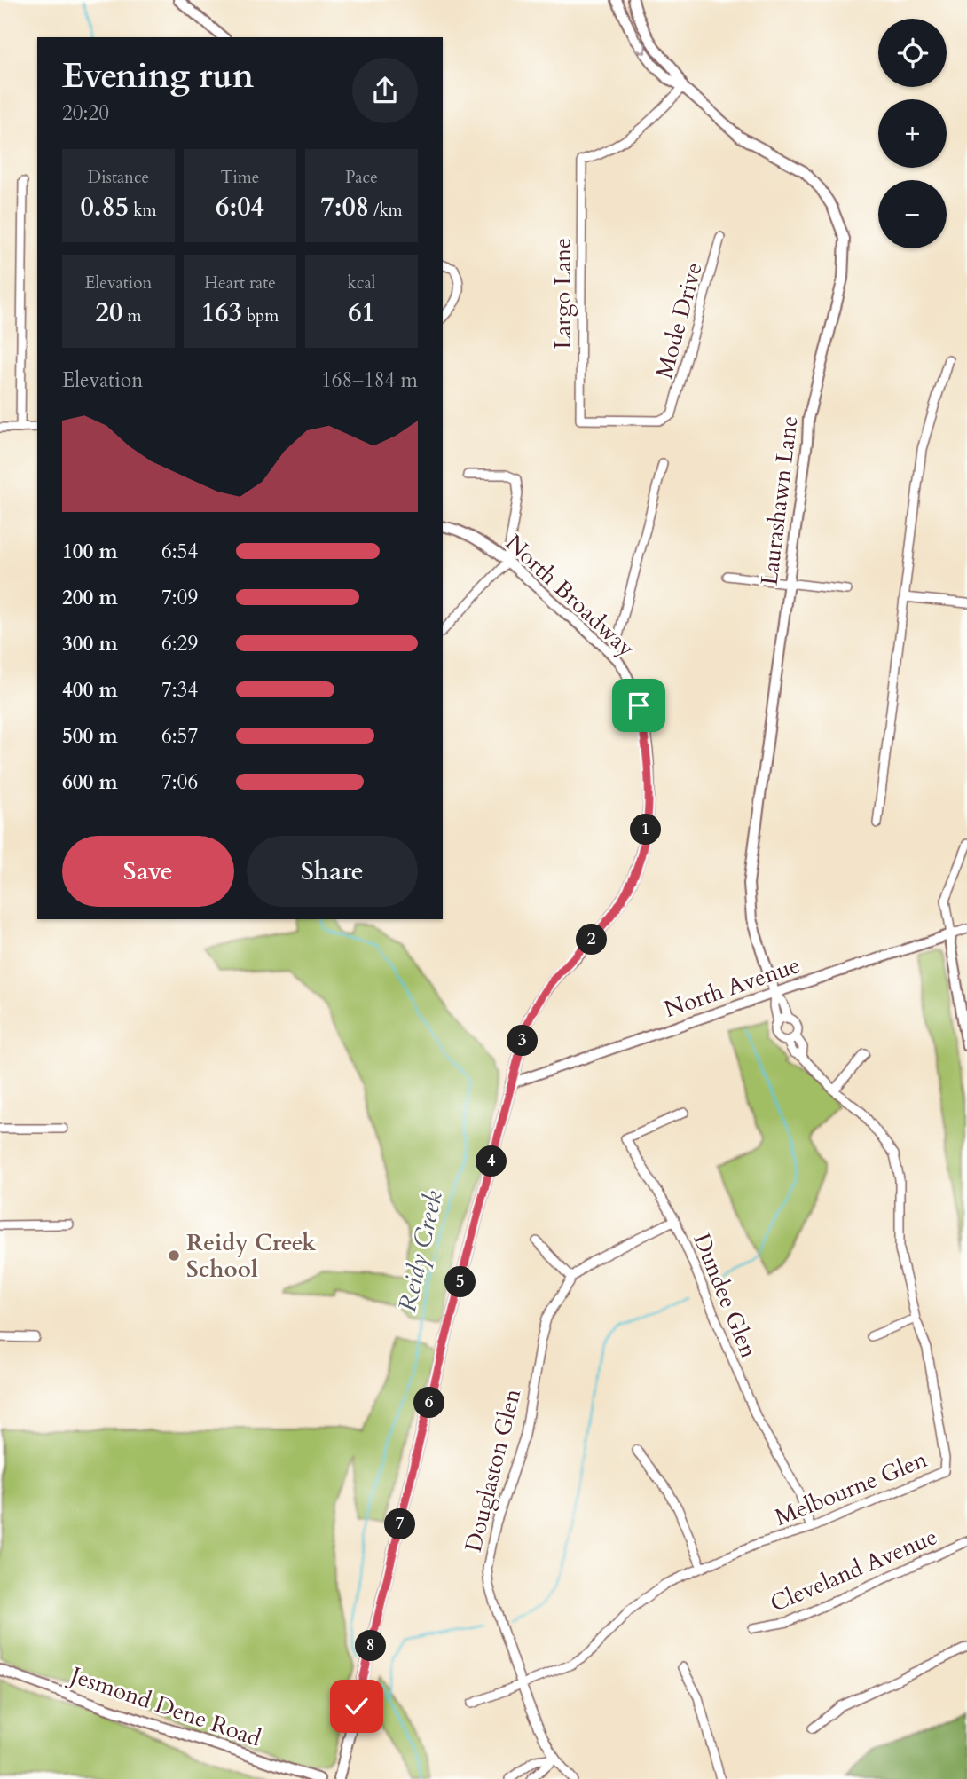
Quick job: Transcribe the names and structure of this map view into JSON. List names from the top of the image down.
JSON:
{
  "streets": {
    "street": [
      "Largo Lane",
      "Mode Drive",
      "Laurashawn Lane",
      "North Broadway",
      "North Avenue",
      "Dundee Glen",
      "Douglaston Glen",
      "Melbourne Glen",
      "Cleveland Avenue",
      "Jesmond Dene Road"
    ]
  },
  "crossings": [
    ["Largo Lane", "Mode Drive"],
    ["Largo Lane", "Laurashawn Lane"],
    ["Laurashawn Lane", "North Avenue"],
    ["Laurashawn Lane", "Melbourne Glen"],
    ["North Broadway", "North Avenue"],
    ["North Avenue", "Melbourne Glen"],
    ["Dundee Glen", "Douglaston Glen"],
    ["Dundee Glen", "Melbourne Glen"],
    ["Douglaston Glen", "Melbourne Glen"]
  ],
  "water": ["Reidy Creek"],
  "places": ["Reidy Creek School"],
  "page": {
    "map_buttons": ["+", "−"],
    "heading": ["Evening run", "20:20"],
    "stats": [
      ["Distance", "0.85 km"],
      ["Time", "6:04"],
      ["Pace", "7:08 /km"],
      ["Elevation", "20 m"],
      ["Heart rate", "163 bpm"],
      ["kcal", "61"]
    ],
    "chart": ["Elevation", "168–184 m"],
    "list": [
      {
        "name": "100 m",
        "note": "6:54"
      },
      {
        "name": "200 m",
        "note": "7:09"
      },
      {
        "name": "300 m",
        "note": "6:29"
      },
      {
        "name": "400 m",
        "note": "7:34"
      },
      {
        "name": "500 m",
        "note": "6:57"
      },
      {
        "name": "600 m",
        "note": "7:06"
      }
    ],
    "pins": [
      "1",
      "2",
      "3",
      "4",
      "5",
      "6",
      "7",
      "8"
    ],
    "buttons": ["Save", "Share"]
  }
}
